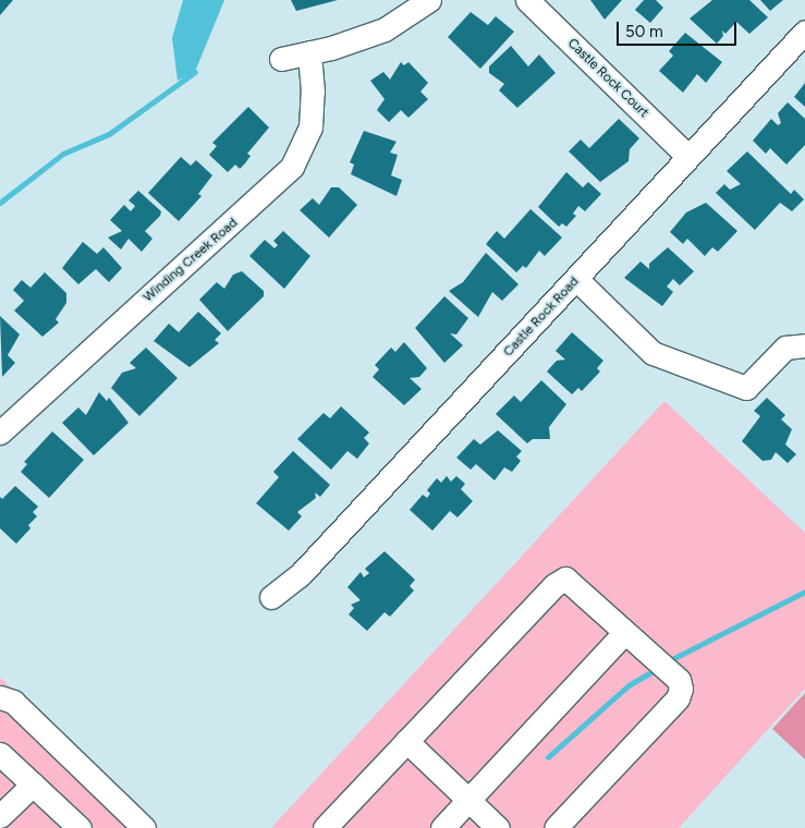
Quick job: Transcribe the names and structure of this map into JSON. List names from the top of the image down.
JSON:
{
  "streets": {
    "street": ["Castle Rock Court", "Winding Creek Road", "Castle Rock Road"]
  },
  "crossings": [
    ["Castle Rock Court", "Castle Rock Road"]
  ],
  "scale_bar": "50 m"
}
